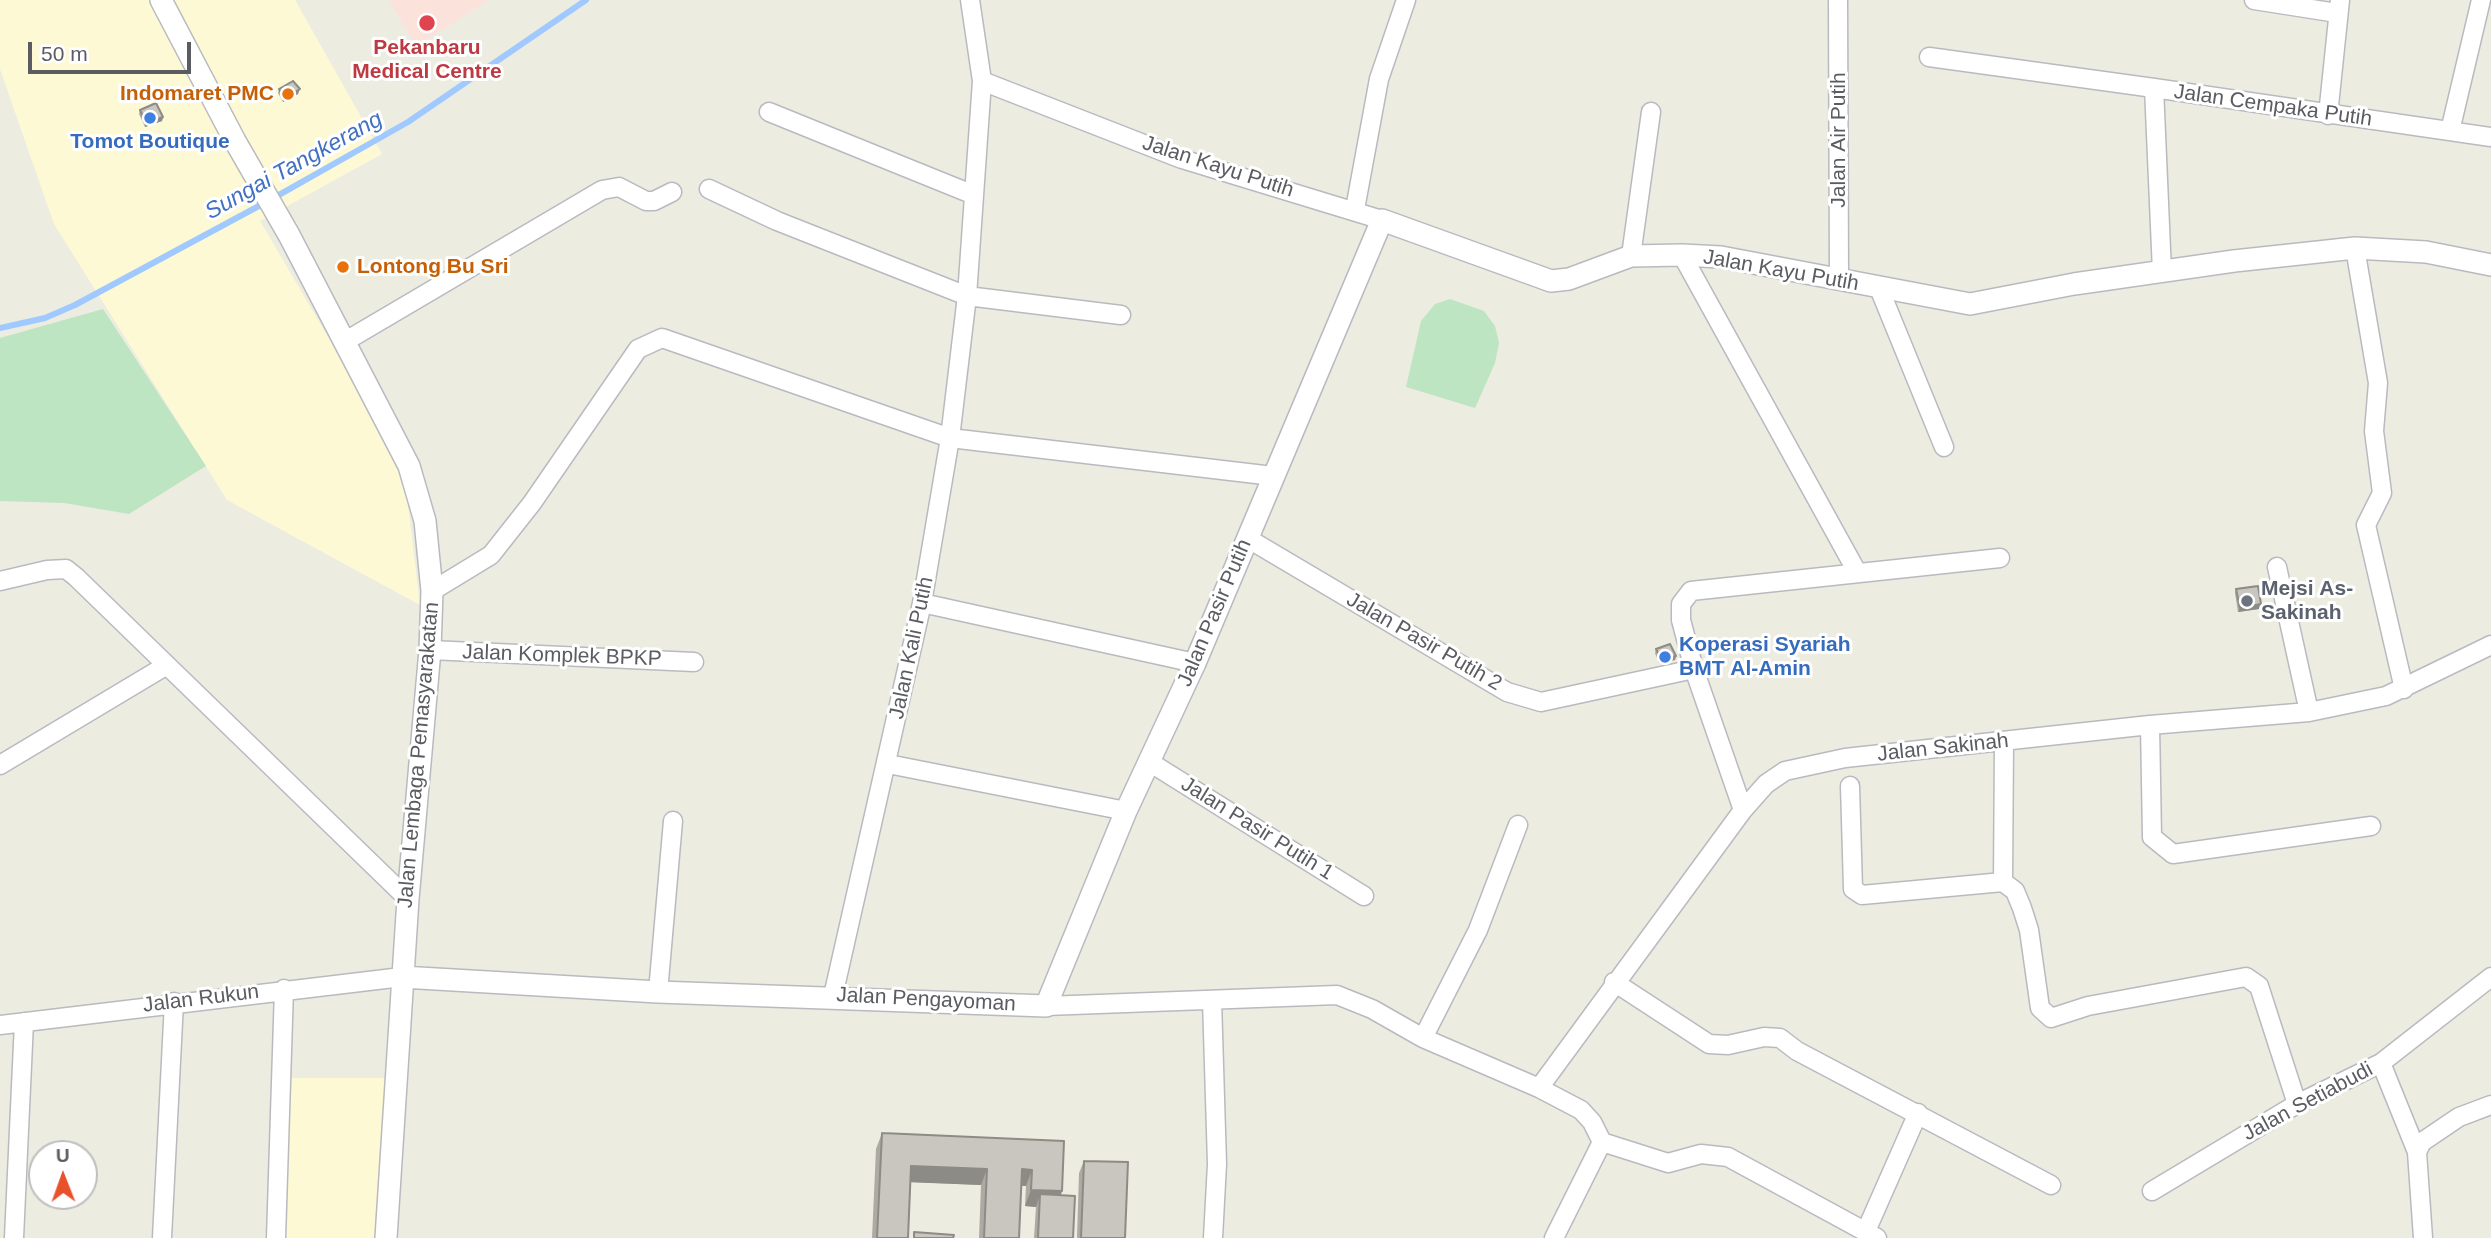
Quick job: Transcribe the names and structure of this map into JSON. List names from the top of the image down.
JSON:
{
  "streets": {
    "street": [
      "Jalan Cempaka Putih",
      "Jalan Air Putih",
      "Jalan Kayu Putih",
      "Jalan Pasir Putih",
      "Jalan Pasir Putih 2",
      "Jalan Kali Putih",
      "Jalan Komplek BPKP",
      "Jalan Sakinah",
      "Jalan Lembaga Pemasyarakatan",
      "Jalan Pasir Putih 1",
      "Jalan Rukun",
      "Jalan Pengayoman",
      "Jalan Setiabudi"
    ]
  },
  "crossings": [
    ["Jalan Cempaka Putih", "Jalan Kayu Putih"],
    ["Jalan Air Putih", "Jalan Kayu Putih"],
    ["Jalan Kayu Putih", "Jalan Pasir Putih"],
    ["Jalan Pasir Putih", "Jalan Pasir Putih 2"],
    ["Jalan Pasir Putih", "Jalan Pasir Putih 1"],
    ["Jalan Pasir Putih", "Jalan Pengayoman"],
    ["Jalan Kali Putih", "Jalan Pengayoman"],
    ["Jalan Komplek BPKP", "Jalan Lembaga Pemasyarakatan"],
    ["Jalan Sakinah", "Jalan Pengayoman"],
    ["Jalan Lembaga Pemasyarakatan", "Jalan Rukun"],
    ["Jalan Lembaga Pemasyarakatan", "Jalan Pengayoman"],
    ["Jalan Rukun", "Jalan Pengayoman"]
  ],
  "water": ["Sungai Tangkerang"],
  "places": [
    "Pekanbaru Medical Centre",
    "Indomaret PMC",
    "Tomot Boutique",
    "Lontong Bu Sri",
    "Mejsi As- Sakinah",
    "Koperasi Syariah BMT Al-Amin"
  ],
  "scale_bar": "50 m",
  "north": "top"
}
